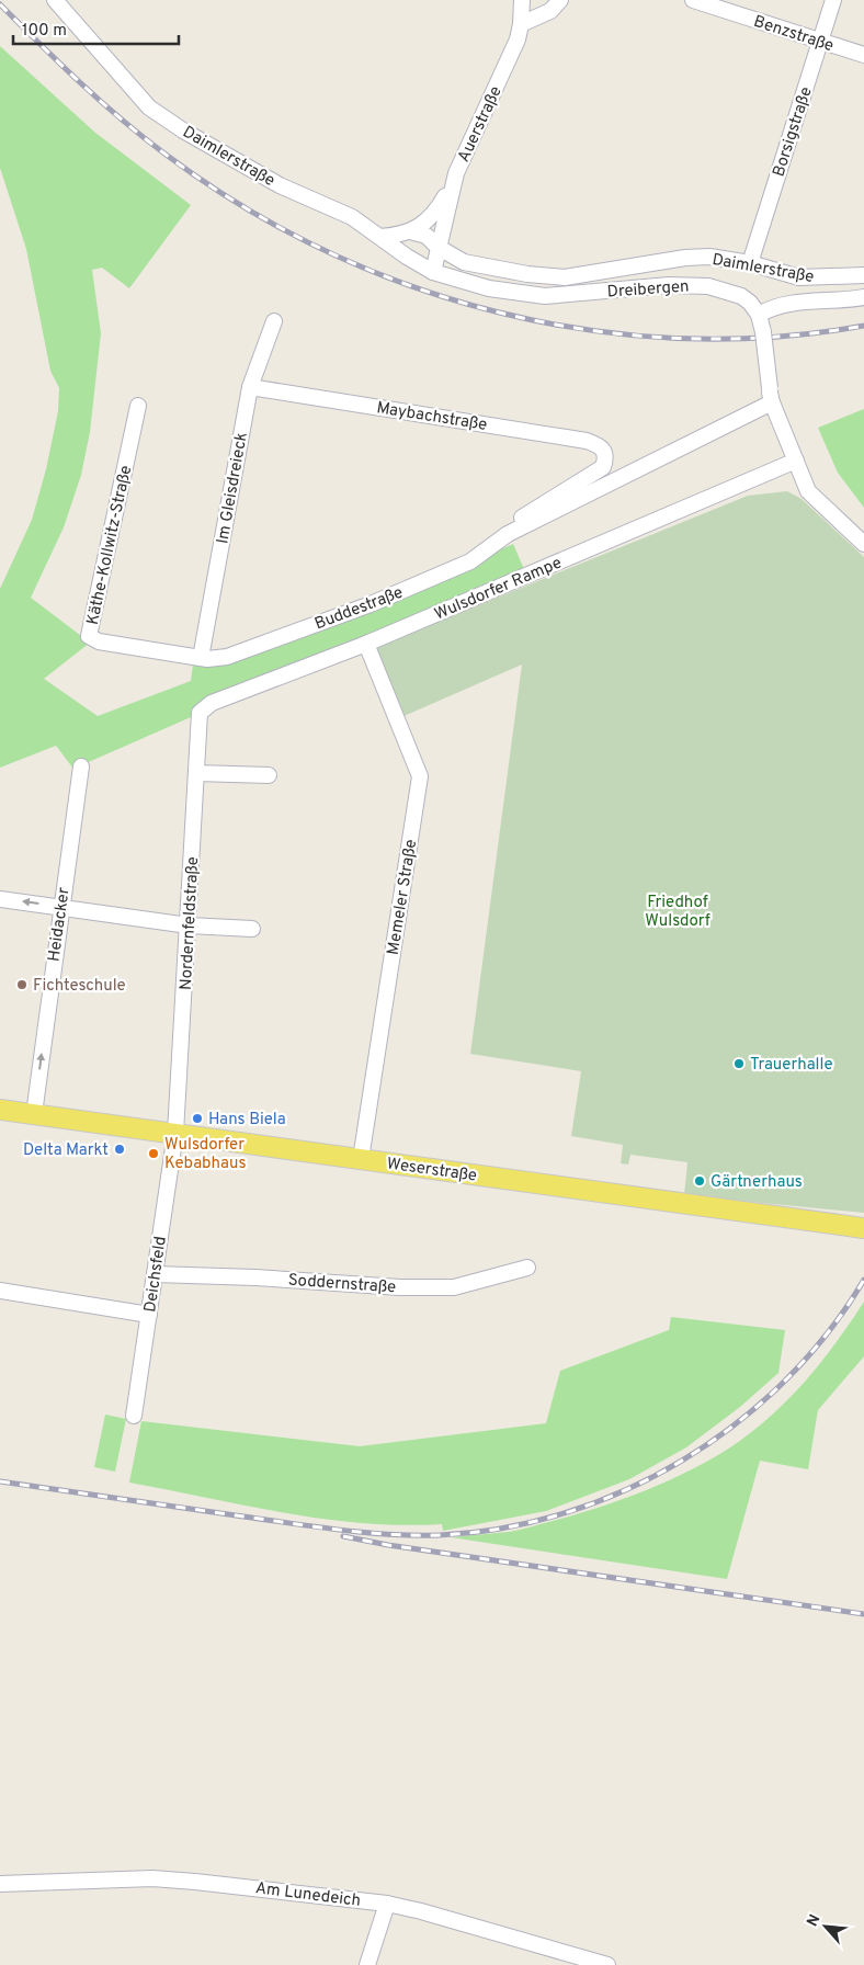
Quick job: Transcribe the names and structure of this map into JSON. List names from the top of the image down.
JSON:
{
  "streets": {
    "main road": ["Weserstraße"],
    "street": [
      "Benzstraße",
      "Auerstraße",
      "Borsigstraße",
      "Daimlerstraße",
      "Dreibergen",
      "Maybachstraße",
      "Im Gleisdreieck",
      "Käthe-Kollwitz-Straße",
      "Wulsdorfer Rampe",
      "Buddestraße",
      "Memeler Straße",
      "Nordernfeldstraße",
      "Heidacker",
      "Deichsfeld",
      "Soddernstraße",
      "Am Lunedeich"
    ]
  },
  "crossings": [
    ["Benzstraße", "Borsigstraße"],
    ["Auerstraße", "Daimlerstraße"],
    ["Auerstraße", "Dreibergen"],
    ["Borsigstraße", "Daimlerstraße"],
    ["Daimlerstraße", "Dreibergen"],
    ["Maybachstraße", "Im Gleisdreieck"],
    ["Maybachstraße", "Buddestraße"],
    ["Im Gleisdreieck", "Käthe-Kollwitz-Straße"],
    ["Im Gleisdreieck", "Buddestraße"],
    ["Käthe-Kollwitz-Straße", "Buddestraße"],
    ["Wulsdorfer Rampe", "Memeler Straße"],
    ["Wulsdorfer Rampe", "Nordernfeldstraße"],
    ["Memeler Straße", "Weserstraße"],
    ["Nordernfeldstraße", "Weserstraße"],
    ["Nordernfeldstraße", "Deichsfeld"],
    ["Heidacker", "Weserstraße"],
    ["Weserstraße", "Deichsfeld"],
    ["Deichsfeld", "Soddernstraße"]
  ],
  "one_way": ["Heidacker"],
  "parks": ["Friedhof Wulsdorf"],
  "places": [
    "Fichteschule",
    "Trauerhalle",
    "Hans Biela",
    "Delta Markt",
    "Wulsdorfer Kebabhaus",
    "Gärtnerhaus"
  ],
  "scale_bar": "100 m",
  "north": "top left"
}
